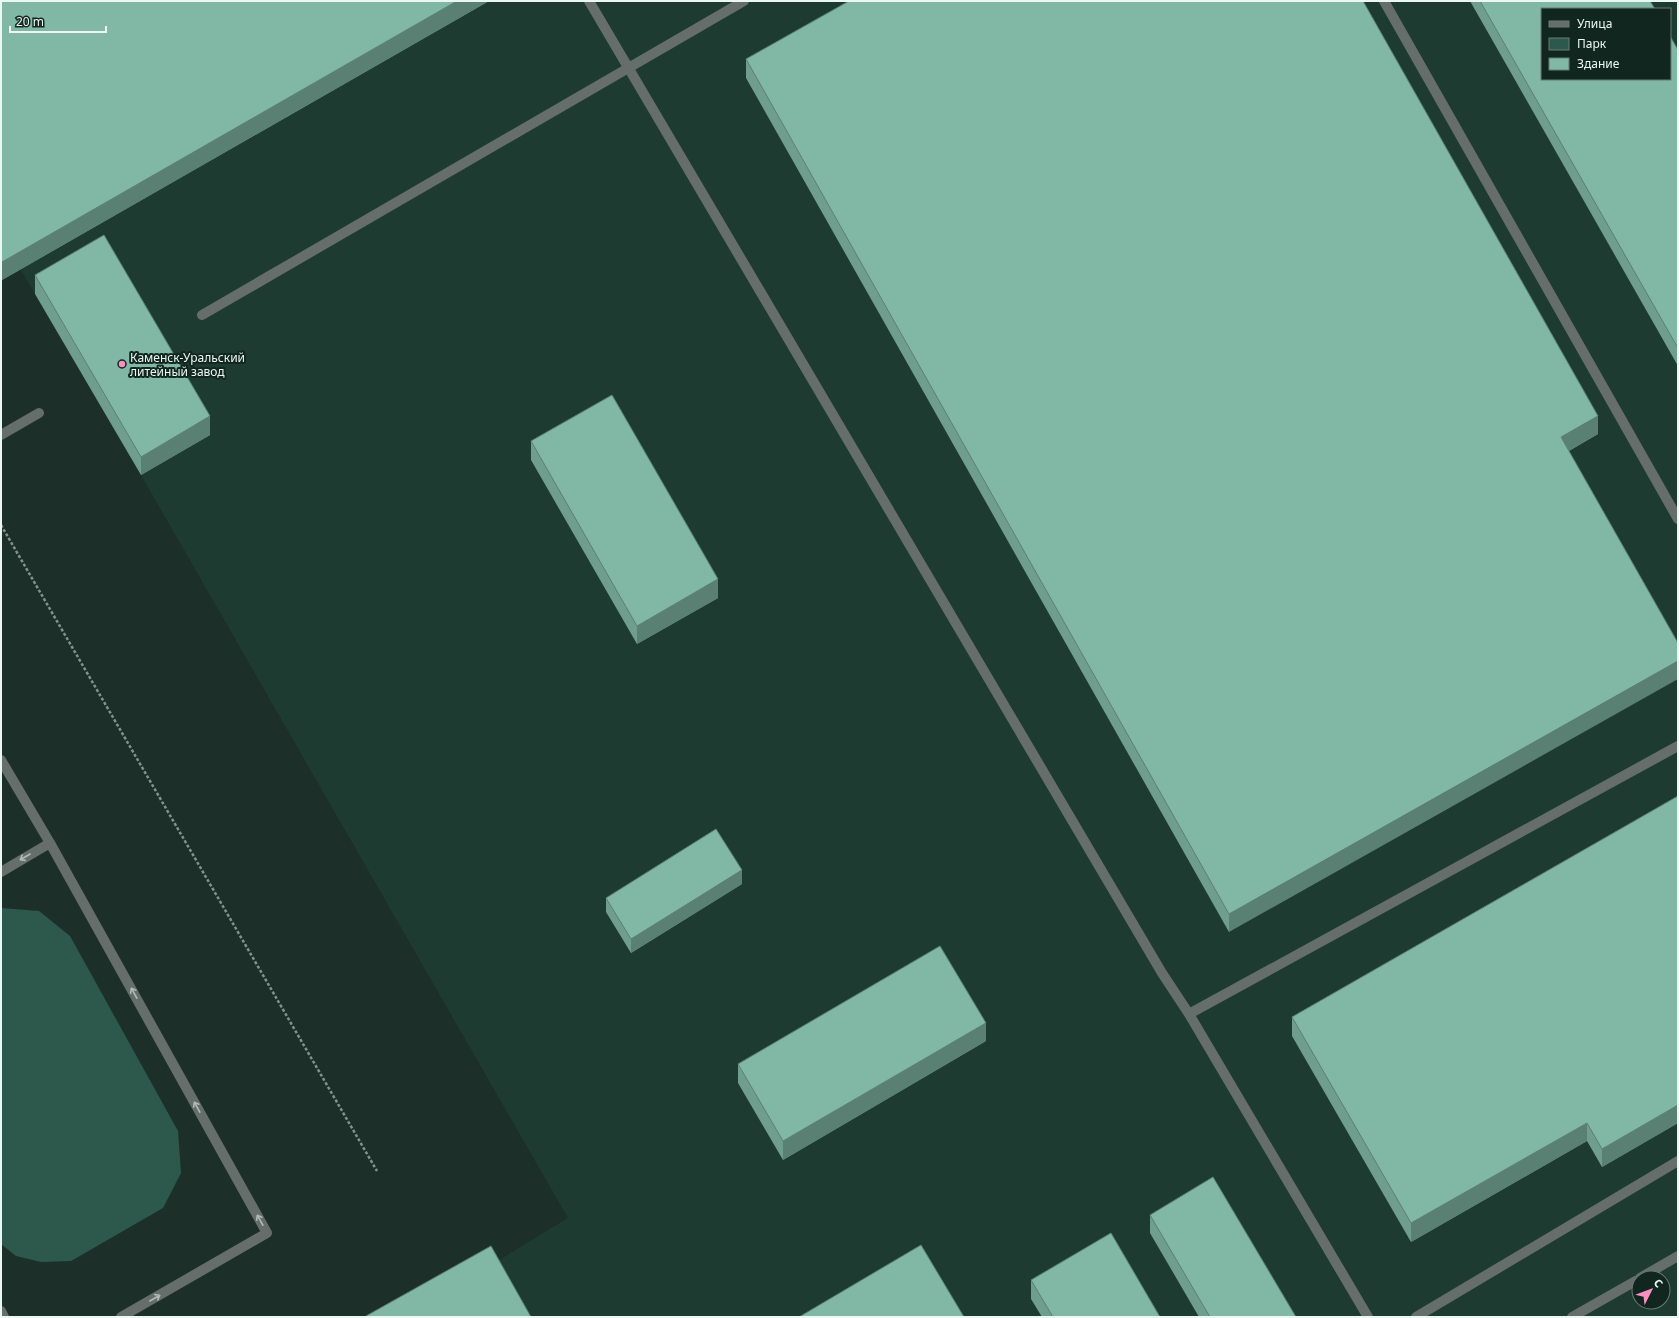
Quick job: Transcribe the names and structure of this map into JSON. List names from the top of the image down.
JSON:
{
  "places": ["Каменск-Уральский литейный завод"],
  "legend": ["Улица", "Парк", "Здание"],
  "scale_bar": "20 m",
  "north": "top right"
}
